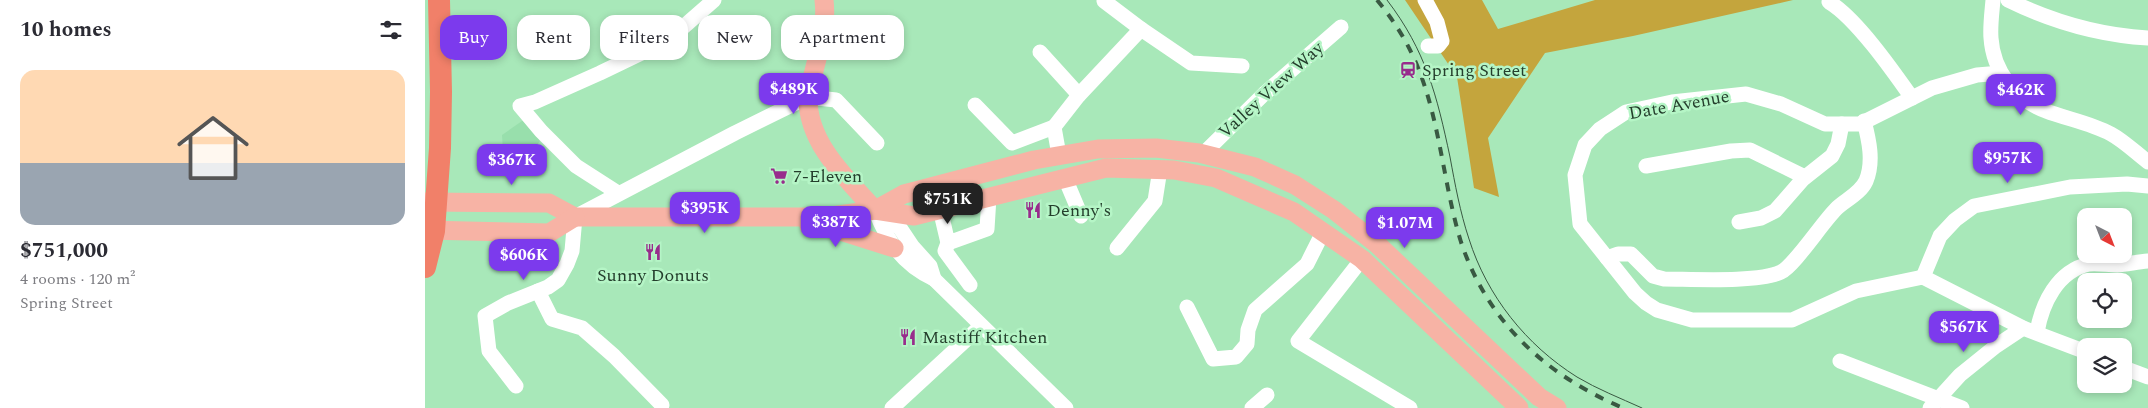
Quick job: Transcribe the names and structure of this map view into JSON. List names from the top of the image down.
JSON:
{
  "streets": {
    "street": ["Valley View Way", "Date Avenue"]
  },
  "places": {
    "station": ["Spring Street"],
    "supermarket": ["7-Eleven"],
    "restaurant": ["Denny's", "Sunny Donuts", "Mastiff Kitchen"]
  },
  "north": "bottom right",
  "page": {
    "heading": "10 homes",
    "chip": [
      "Buy",
      "Rent",
      "Filters",
      "New",
      "Apartment"
    ],
    "list": [
      {
        "name": "$751,000",
        "note": "4 rooms · 120 m² · Spring Street"
      }
    ],
    "price": [
      "$489K",
      "$462K",
      "$957K",
      "$367K",
      "$751K",
      "$395K",
      "$387K",
      "$1.07M",
      "$606K",
      "$567K"
    ]
  }
}
